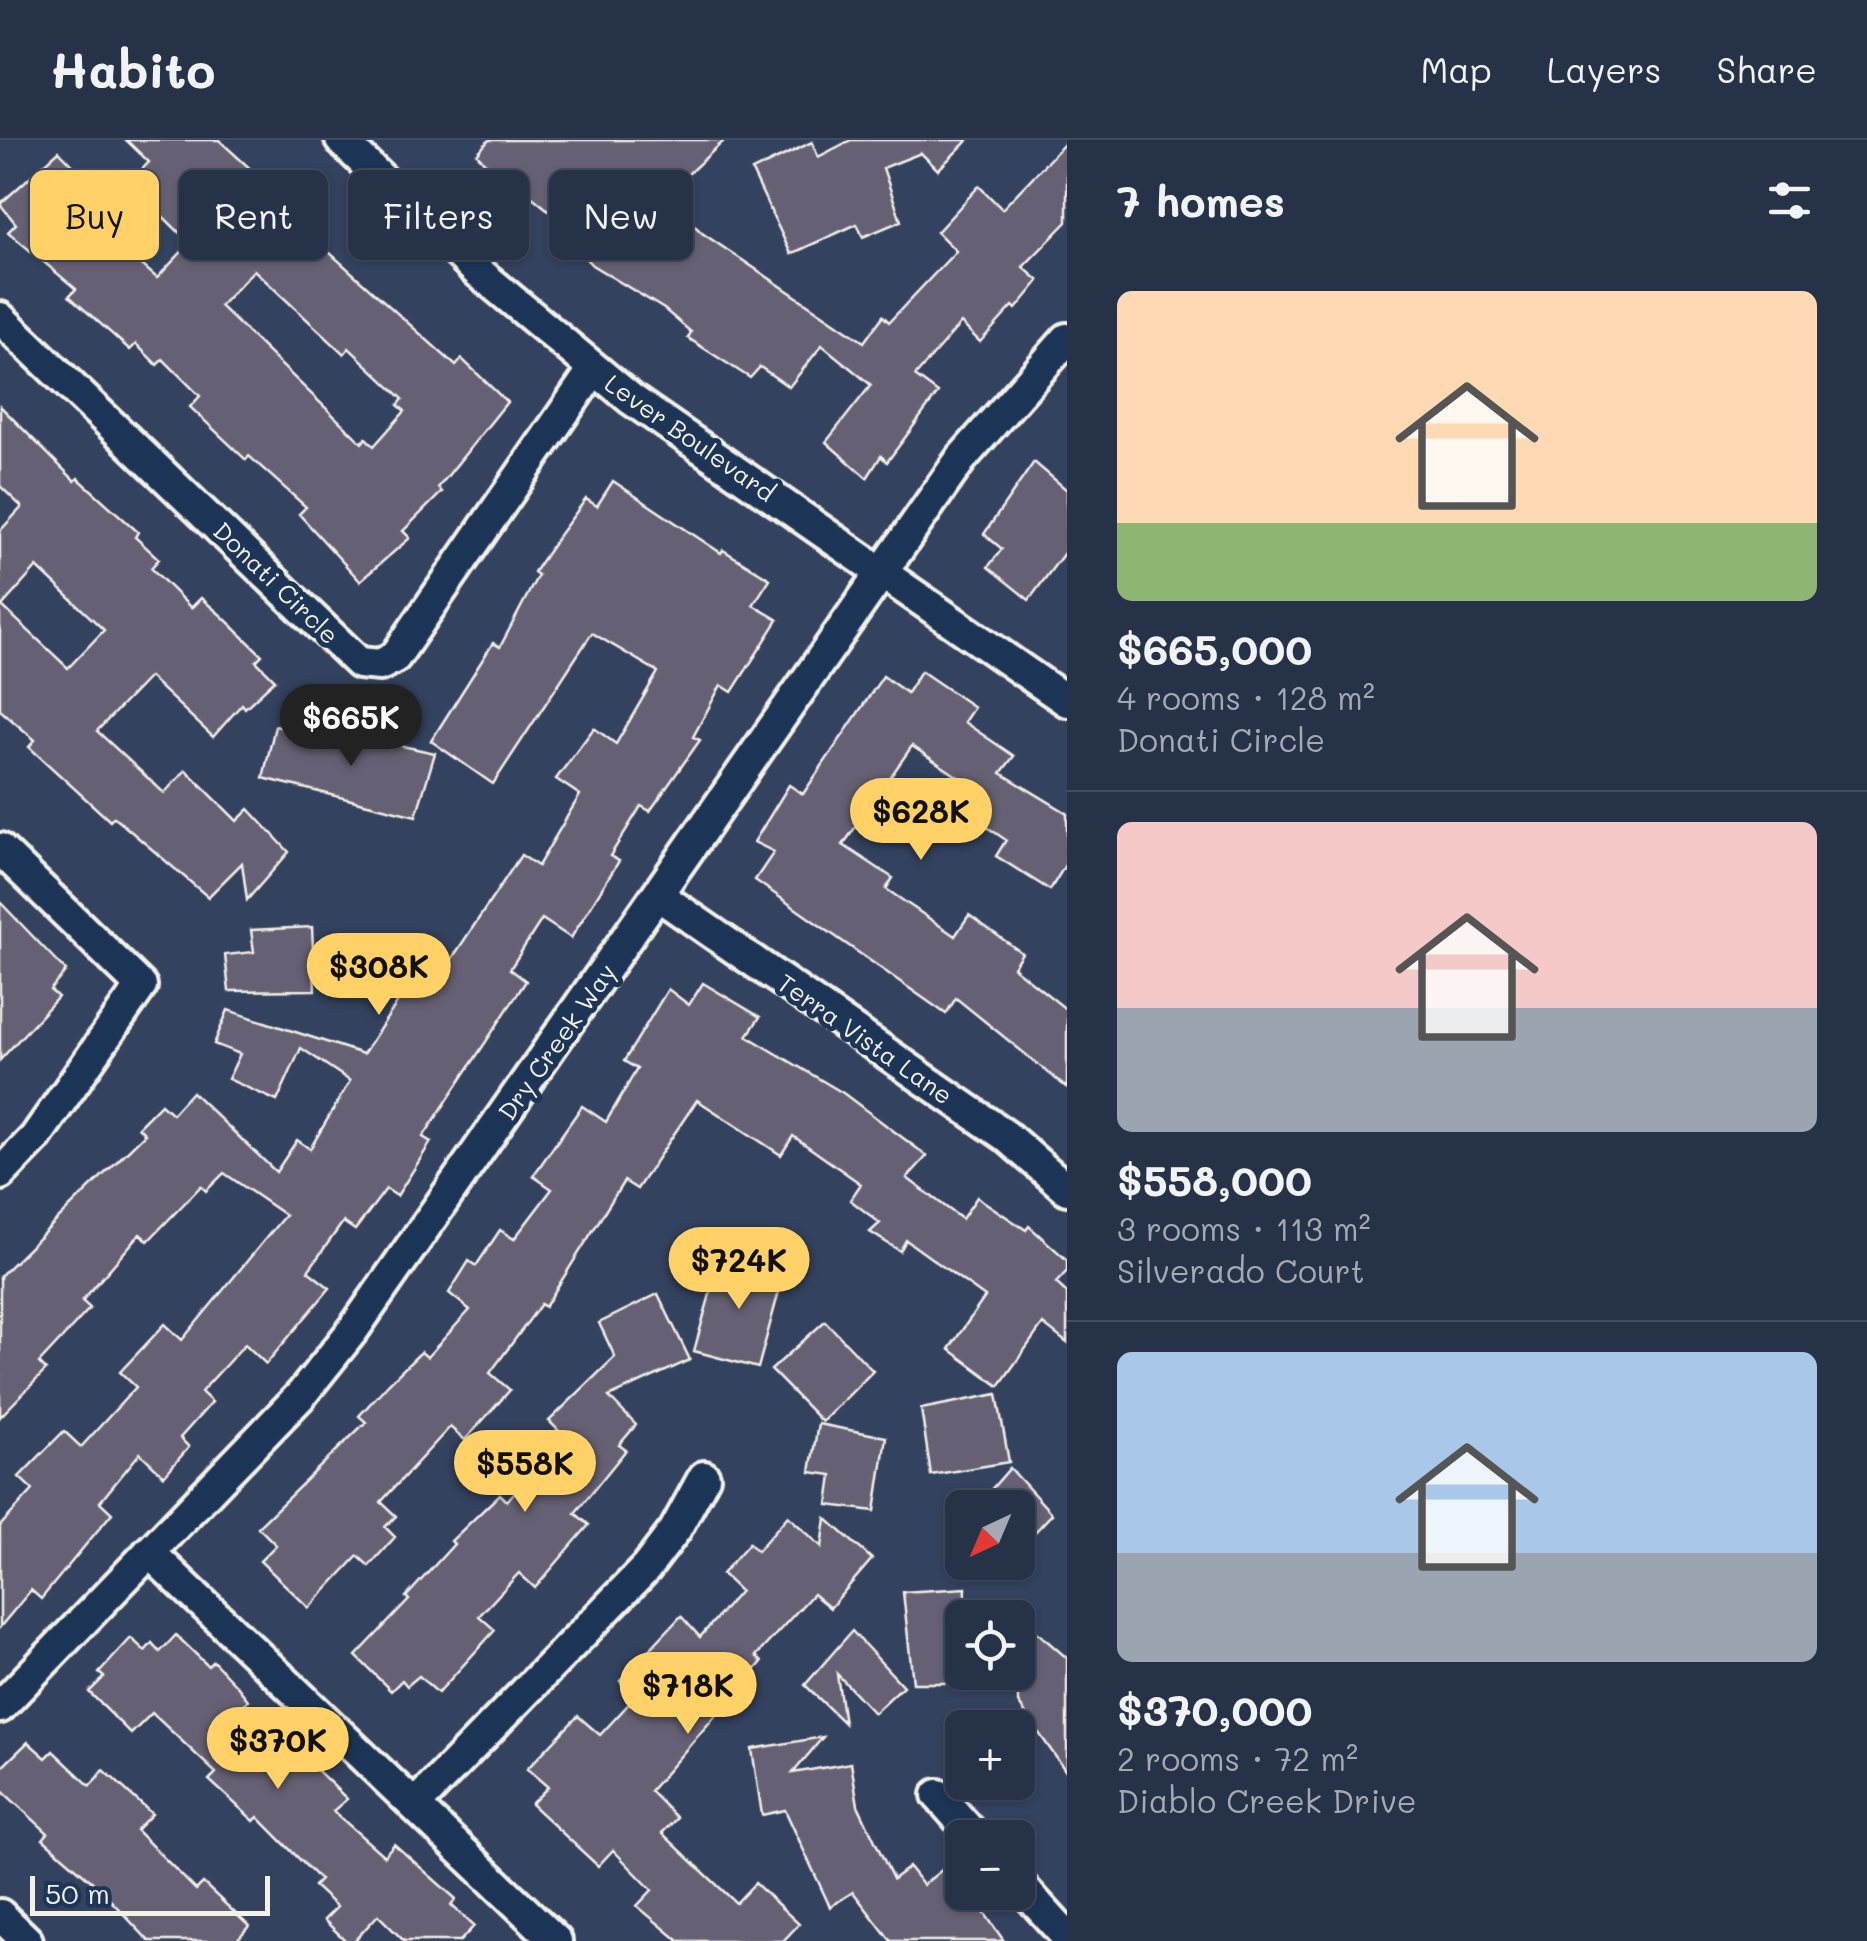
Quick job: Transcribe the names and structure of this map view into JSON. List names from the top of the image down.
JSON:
{
  "streets": {
    "street": [
      "Lever Boulevard",
      "Donati Circle",
      "Terra Vista Lane",
      "Dry Creek Way"
    ]
  },
  "crossings": [
    ["Lever Boulevard", "Donati Circle"],
    ["Lever Boulevard", "Dry Creek Way"],
    ["Terra Vista Lane", "Dry Creek Way"]
  ],
  "scale_bar": "50 m",
  "north": "bottom left",
  "page": {
    "header": "Habito",
    "nav": ["Map", "Layers", "Share"],
    "heading": "7 homes",
    "chip": [
      "Buy",
      "Rent",
      "Filters",
      "New"
    ],
    "list": [
      {
        "name": "$665,000",
        "note": "4 rooms · 128 m² · Donati Circle"
      },
      {
        "name": "$558,000",
        "note": "3 rooms · 113 m² · Silverado Court"
      },
      {
        "name": "$370,000",
        "note": "2 rooms · 72 m² · Diablo Creek Drive"
      }
    ],
    "price": [
      "$665K",
      "$628K",
      "$308K",
      "$724K",
      "$558K",
      "$718K",
      "$370K"
    ],
    "map_buttons": ["+", "−"],
    "scale": "50 m"
  }
}
